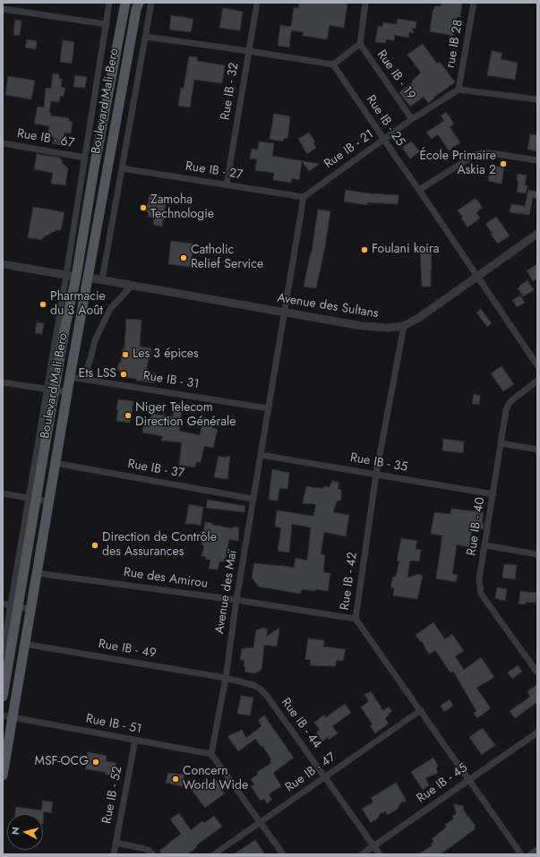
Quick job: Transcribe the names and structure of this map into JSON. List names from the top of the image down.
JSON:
{
  "streets": {
    "main road": ["Boulevard Mali Bero"],
    "street": [
      "rue IB 28",
      "Rue IB - 19",
      "Rue IB - 32",
      "Rue IB - 25",
      "Rue IB - 67",
      "Rue IB - 21",
      "Rue IB - 27",
      "Avenue des Sultans",
      "Rue IB - 31",
      "Rue IB - 35",
      "Rue IB - 37",
      "Rue IB - 40",
      "Rue des Amirou",
      "Rue IB - 42",
      "Avenue des Maï",
      "Rue IB - 49",
      "Rue IB - 44",
      "Rue IB - 51",
      "Rue IB - 47",
      "Rue IB - 45",
      "Rue IB - 52"
    ]
  },
  "crossings": [
    ["rue IB 28", "Rue IB - 21"],
    ["Rue IB - 19", "Rue IB - 21"],
    ["Rue IB - 32", "Rue IB - 27"],
    ["Boulevard Mali Bero", "Rue IB - 67"],
    ["Boulevard Mali Bero", "Avenue des Sultans"],
    ["Boulevard Mali Bero", "Rue IB - 31"],
    ["Boulevard Mali Bero", "Rue IB - 37"],
    ["Boulevard Mali Bero", "Rue des Amirou"],
    ["Boulevard Mali Bero", "Rue IB - 49"],
    ["Boulevard Mali Bero", "Rue IB - 51"],
    ["Rue IB - 25", "Rue IB - 21"],
    ["Rue IB - 25", "Avenue des Sultans"],
    ["Rue IB - 21", "Rue IB - 27"],
    ["Avenue des Sultans", "Rue IB - 42"],
    ["Avenue des Sultans", "Avenue des Maï"],
    ["Rue IB - 31", "Avenue des Maï"],
    ["Rue IB - 35", "Rue IB - 40"],
    ["Rue IB - 35", "Rue IB - 42"],
    ["Rue IB - 35", "Avenue des Maï"],
    ["Rue IB - 37", "Avenue des Maï"],
    ["Rue des Amirou", "Rue IB - 42"],
    ["Rue des Amirou", "Avenue des Maï"],
    ["Rue IB - 42", "Rue IB - 47"],
    ["Rue IB - 42", "Rue IB - 45"],
    ["Avenue des Maï", "Rue IB - 49"],
    ["Avenue des Maï", "Rue IB - 44"],
    ["Avenue des Maï", "Rue IB - 51"],
    ["Rue IB - 49", "Rue IB - 44"],
    ["Rue IB - 44", "Rue IB - 47"],
    ["Rue IB - 44", "Rue IB - 45"],
    ["Rue IB - 51", "Rue IB - 52"]
  ],
  "places": [
    "École Primaire Askia 2",
    "Zamoha Technologie",
    "Foulani koira",
    "Catholic Relief Service",
    "Pharmacie du 3 Août",
    "Les 3 épices",
    "Ets LSS",
    "Niger Telecom Direction Générale",
    "Direction de Contrôle des Assurances",
    "MSF-OCG",
    "Concern World Wide"
  ],
  "north": "left"
}
